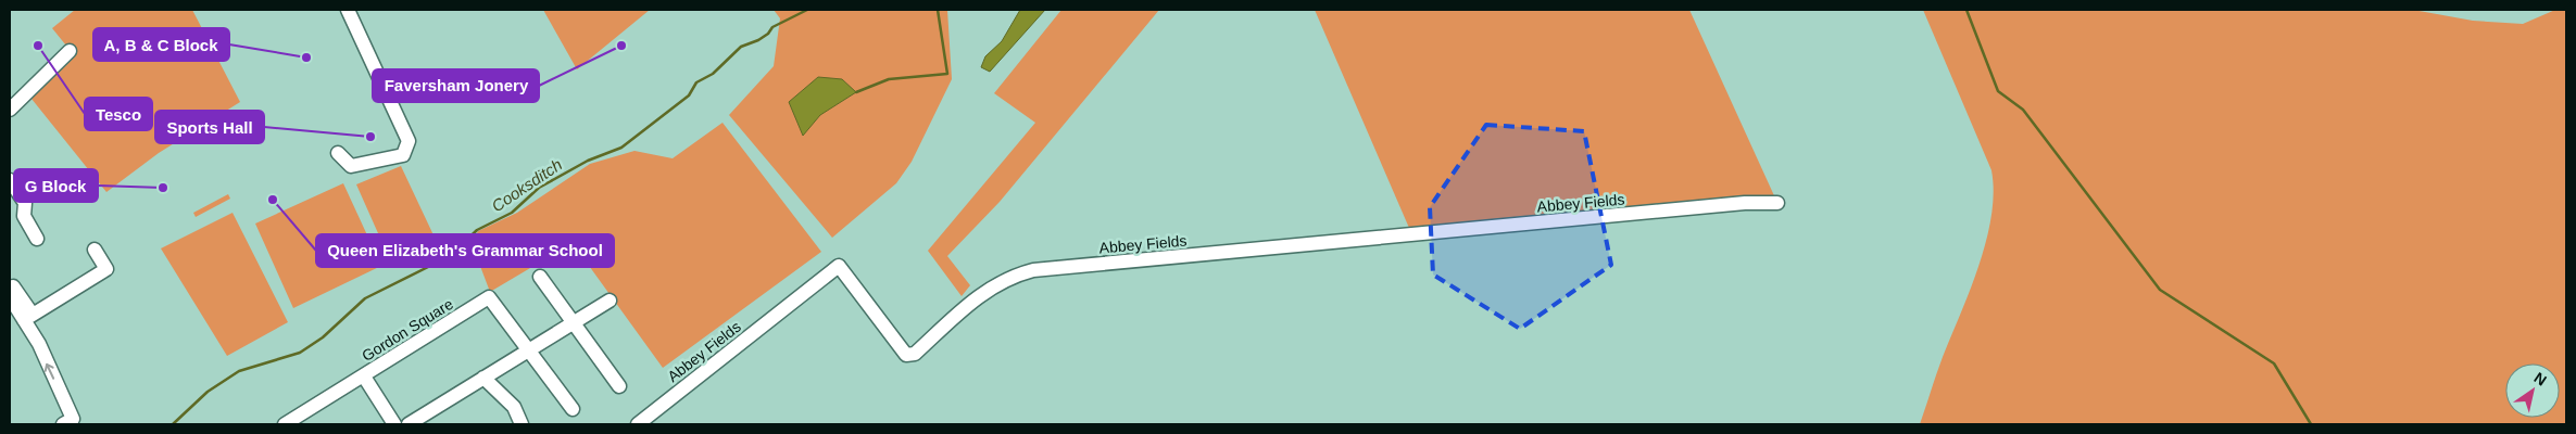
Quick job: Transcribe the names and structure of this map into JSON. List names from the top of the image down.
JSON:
{
  "streets": {
    "street": ["Abbey Fields", "Gordon Square"]
  },
  "water": ["Cooksditch"],
  "places": [
    "Tesco",
    "Faversham Jonery",
    "A, B & C Block",
    "Sports Hall",
    "G Block",
    "Queen Elizabeth's Grammar School"
  ],
  "north": "top right"
}
